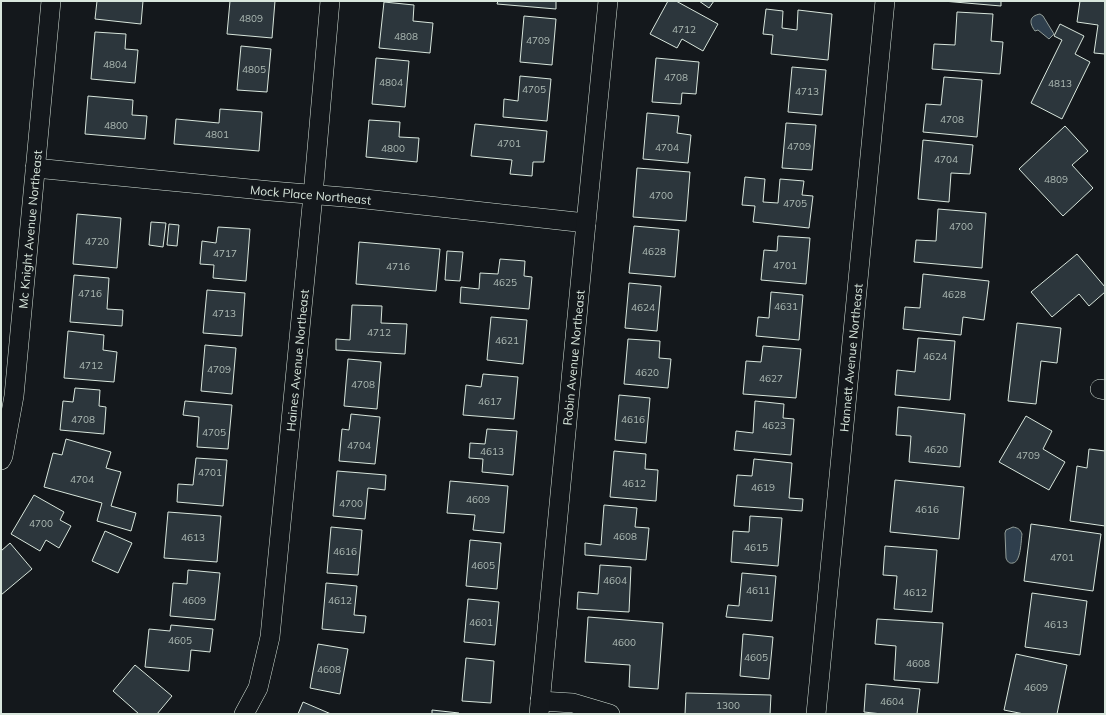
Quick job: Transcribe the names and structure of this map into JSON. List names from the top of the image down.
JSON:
{
  "streets": {
    "street": [
      "Mock Place Northeast",
      "Mc Knight Avenue Northeast",
      "Robin Avenue Northeast",
      "Hannett Avenue Northeast",
      "Haines Avenue Northeast"
    ]
  },
  "crossings": [
    ["Mock Place Northeast", "Mc Knight Avenue Northeast"],
    ["Mock Place Northeast", "Robin Avenue Northeast"],
    ["Mock Place Northeast", "Haines Avenue Northeast"]
  ],
  "house_numbers": [
    "4809",
    "4712",
    "4808",
    "4709",
    "4804",
    "4805",
    "4708",
    "4804",
    "4813",
    "4705",
    "4713",
    "4708",
    "4800",
    "4801",
    "4701",
    "4709",
    "4704",
    "4800",
    "4704",
    "4809",
    "4700",
    "4705",
    "4700",
    "4720",
    "4628",
    "4717",
    "4701",
    "4716",
    "4625",
    "4716",
    "4628",
    "4631",
    "4624",
    "4713",
    "4712",
    "4621",
    "4624",
    "4712",
    "4709",
    "4620",
    "4627",
    "4708",
    "4617",
    "4708",
    "4616",
    "4623",
    "4705",
    "4704",
    "4620",
    "4613",
    "4709",
    "4701",
    "4704",
    "4612",
    "4619",
    "4609",
    "4700",
    "4616",
    "4700",
    "4608",
    "4613",
    "4615",
    "4616",
    "4701",
    "4605",
    "4604",
    "4611",
    "4612",
    "4609",
    "4612",
    "4601",
    "4613",
    "4605",
    "4600",
    "4605",
    "4608",
    "4608",
    "4609",
    "4604",
    "1300"
  ]
}
